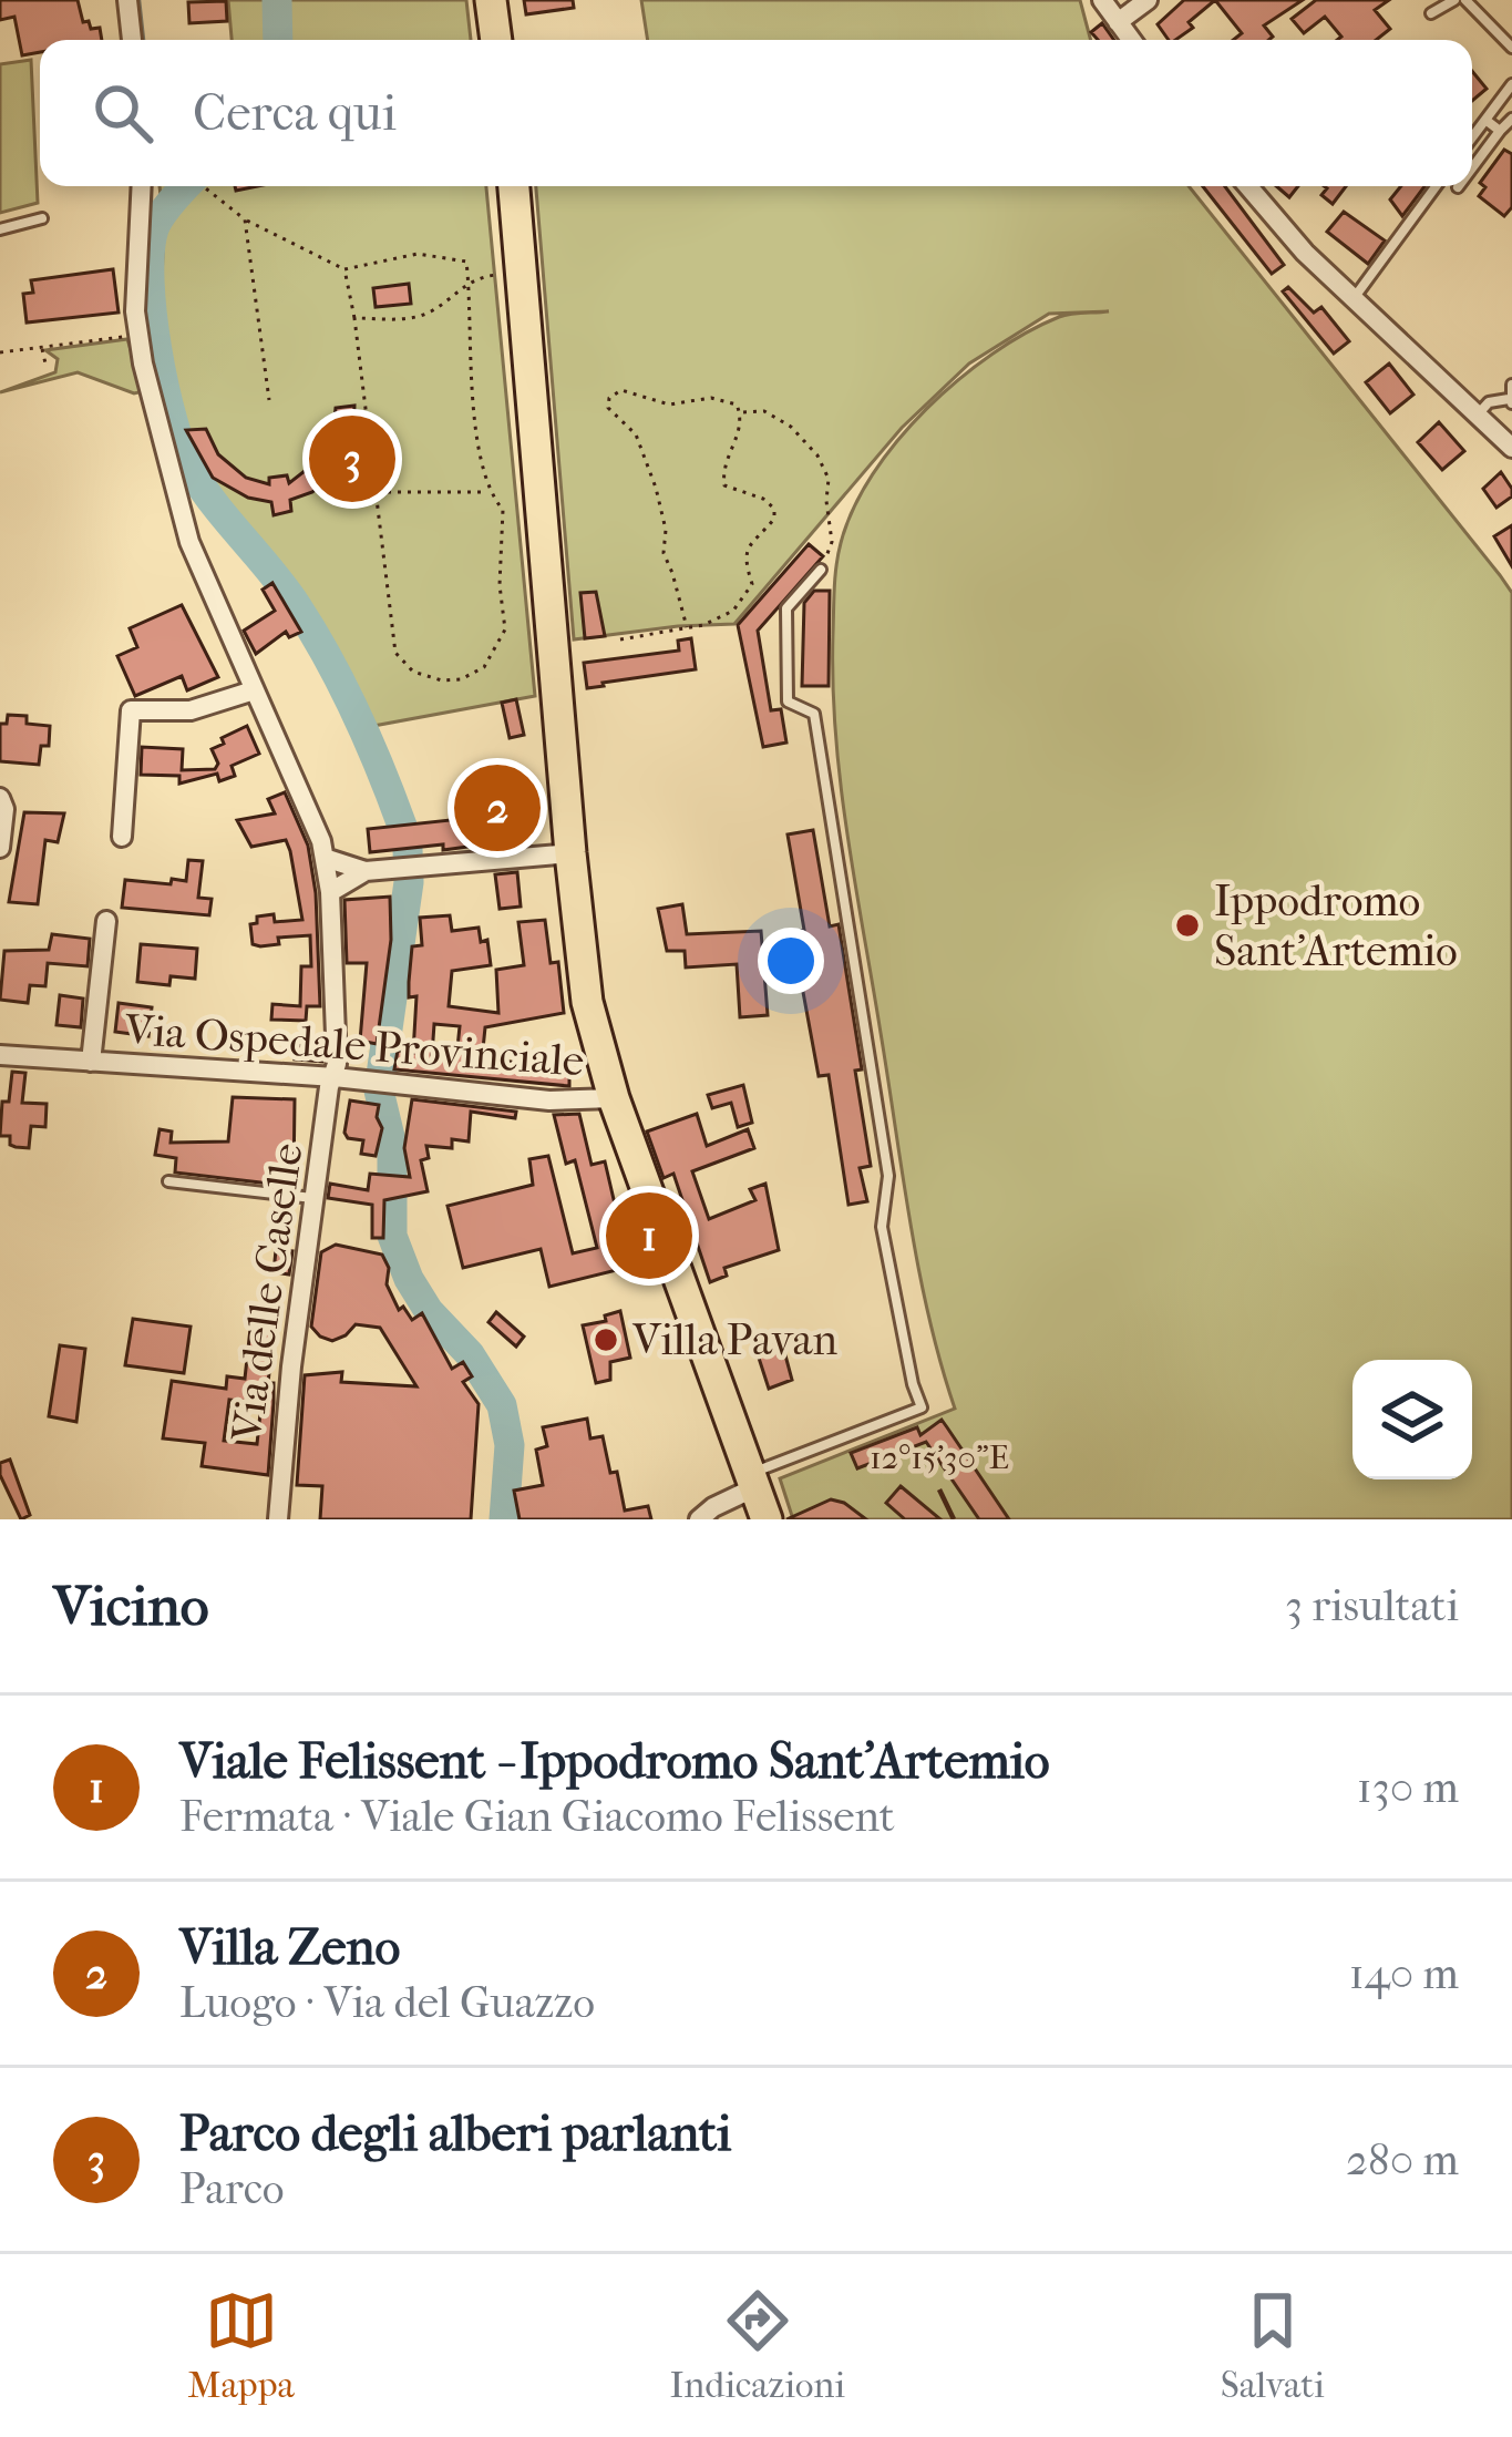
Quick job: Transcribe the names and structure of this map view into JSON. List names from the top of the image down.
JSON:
{
  "streets": {
    "street": ["Via Ospedale Provinciale", "Via delle Caselle"]
  },
  "crossings": [
    ["Via Ospedale Provinciale", "Via delle Caselle"]
  ],
  "places": ["Ippodromo Sant'Artemio", "Villa Pavan"],
  "page": {
    "search": "Cerca qui",
    "pins": ["3", "2", "1"],
    "heading": ["Vicino", "3 risultati"],
    "list": [
      {
        "mark": "1",
        "name": "Viale Felissent - Ippodromo Sant'Artemio",
        "note": "Fermata · Viale Gian Giacomo Felissent",
        "value": "130 m"
      },
      {
        "mark": "2",
        "name": "Villa Zeno",
        "note": "Luogo · Via del Guazzo",
        "value": "140 m"
      },
      {
        "mark": "3",
        "name": "Parco degli alberi parlanti",
        "note": "Parco",
        "value": "280 m"
      }
    ],
    "nav": ["Mappa", "Indicazioni", "Salvati"]
  },
  "coordinates": ["12°15'30\"E"]
}
